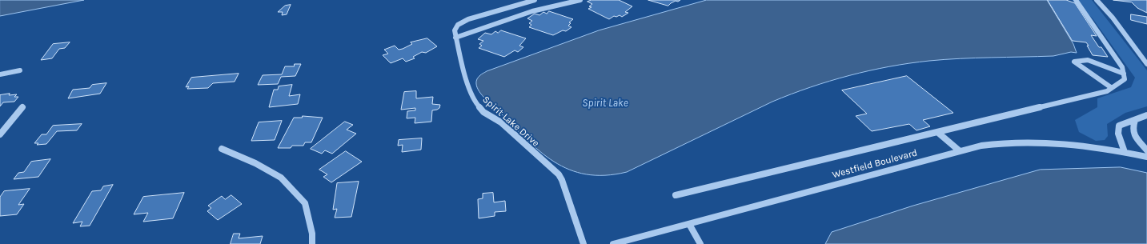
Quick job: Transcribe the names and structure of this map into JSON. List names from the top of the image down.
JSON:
{
  "streets": {
    "street": ["Spirit Lake Drive", "Westfield Boulevard"]
  },
  "water": ["Spirit Lake"]
}
